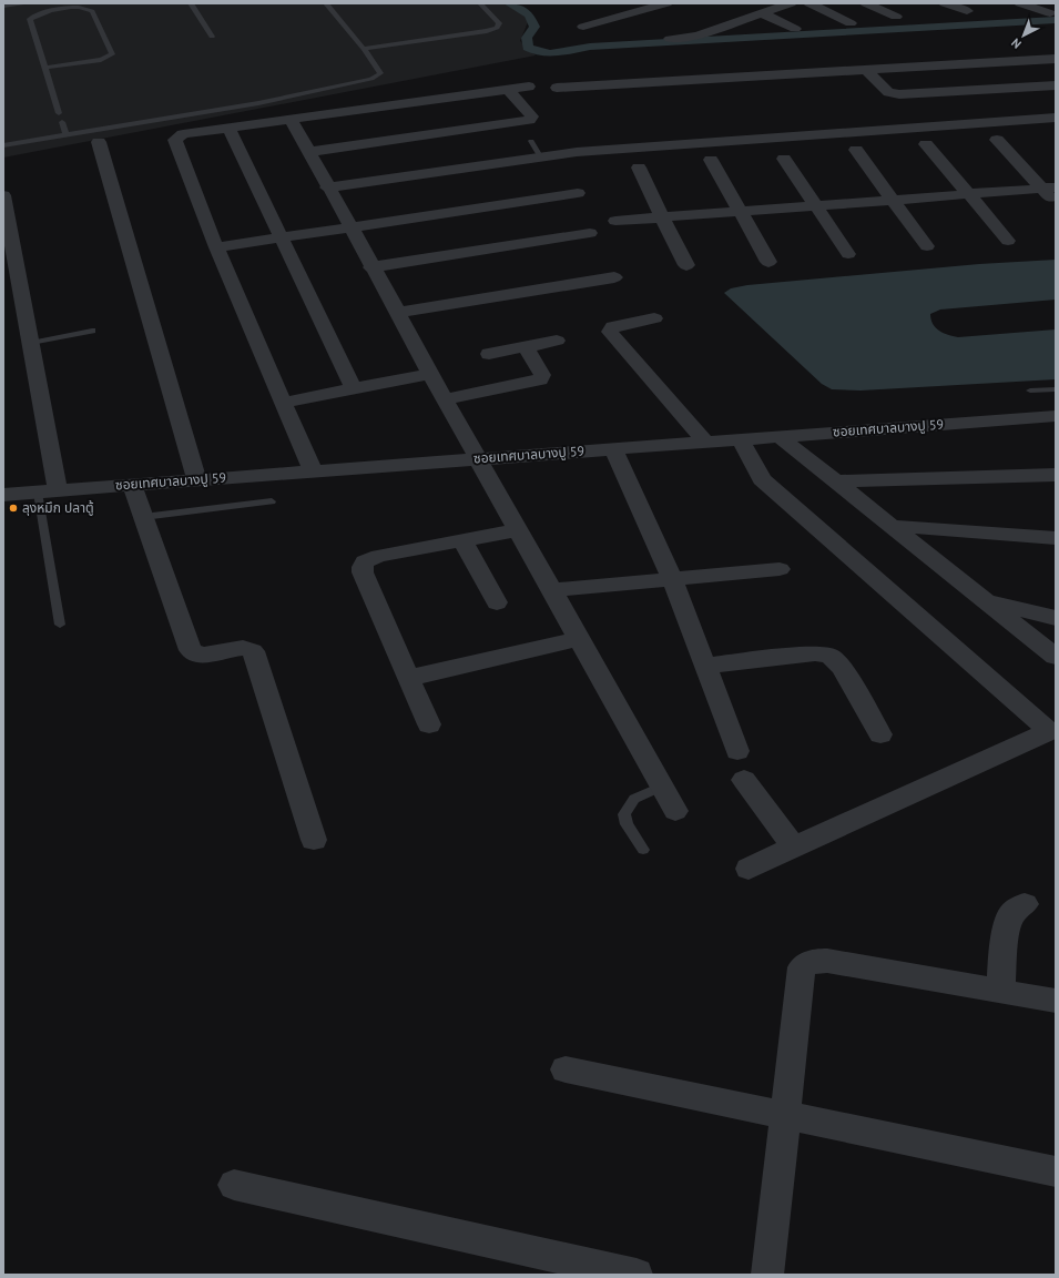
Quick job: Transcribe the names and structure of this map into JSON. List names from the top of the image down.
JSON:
{
  "streets": {
    "street": ["ซอยเทศบาลบางปู 59"]
  },
  "places": ["ลุงหมึก ปลาตู้"],
  "north": "bottom left"
}
